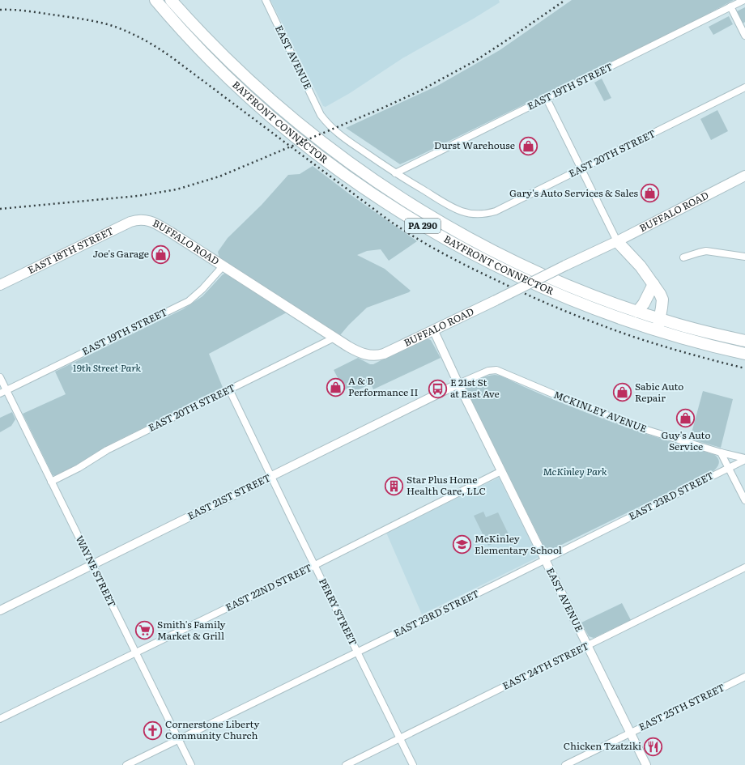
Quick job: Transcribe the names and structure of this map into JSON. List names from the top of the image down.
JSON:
{
  "streets": {
    "highway": ["BAYFRONT CONNECTOR", "PA 290"],
    "main road": ["BUFFALO ROAD", "EAST 18TH STREET"],
    "street": [
      "EAST AVENUE",
      "EAST 19TH STREET",
      "EAST 20TH STREET",
      "MCKINLEY AVENUE",
      "EAST 23RD STREET",
      "EAST 21ST STREET",
      "WAYNE STREET",
      "EAST 22ND STREET",
      "PERRY STREET",
      "EAST 24TH STREET",
      "EAST 25TH STREET"
    ]
  },
  "crossings": [
    ["EAST AVENUE", "EAST 19TH STREET"],
    ["EAST AVENUE", "EAST 20TH STREET"],
    ["EAST AVENUE", "BUFFALO ROAD"],
    ["EAST AVENUE", "MCKINLEY AVENUE"],
    ["EAST AVENUE", "EAST 23RD STREET"],
    ["EAST AVENUE", "EAST 21ST STREET"],
    ["EAST AVENUE", "EAST 22ND STREET"],
    ["EAST AVENUE", "EAST 24TH STREET"],
    ["EAST AVENUE", "EAST 25TH STREET"],
    ["EAST 19TH STREET", "BUFFALO ROAD"],
    ["EAST 19TH STREET", "WAYNE STREET"],
    ["EAST 20TH STREET", "BUFFALO ROAD"],
    ["EAST 20TH STREET", "WAYNE STREET"],
    ["EAST 20TH STREET", "PERRY STREET"],
    ["BUFFALO ROAD", "EAST 18TH STREET"],
    ["MCKINLEY AVENUE", "EAST 23RD STREET"],
    ["MCKINLEY AVENUE", "EAST 21ST STREET"],
    ["EAST 23RD STREET", "WAYNE STREET"],
    ["EAST 23RD STREET", "PERRY STREET"],
    ["EAST 21ST STREET", "WAYNE STREET"],
    ["EAST 21ST STREET", "PERRY STREET"],
    ["WAYNE STREET", "EAST 22ND STREET"],
    ["EAST 22ND STREET", "PERRY STREET"],
    ["PERRY STREET", "EAST 24TH STREET"]
  ],
  "parks": ["19th Street Park", "McKinley Park"],
  "places": {
    "shop": [
      "Durst Warehouse",
      "Gary's Auto Services & Sales",
      "Joe's Garage",
      "A & B Performance II",
      "Sabic Auto Repair",
      "Guy's Auto Service"
    ],
    "bus stop": ["E 21st St at East Ave"],
    "building": ["Star Plus Home Health Care, LLC"],
    "school or university": ["McKinley Elementary School"],
    "supermarket": ["Smith's Family Market & Grill"],
    "church": ["Cornerstone Liberty Community Church"],
    "restaurant": ["Chicken Tzatziki"]
  }
}
